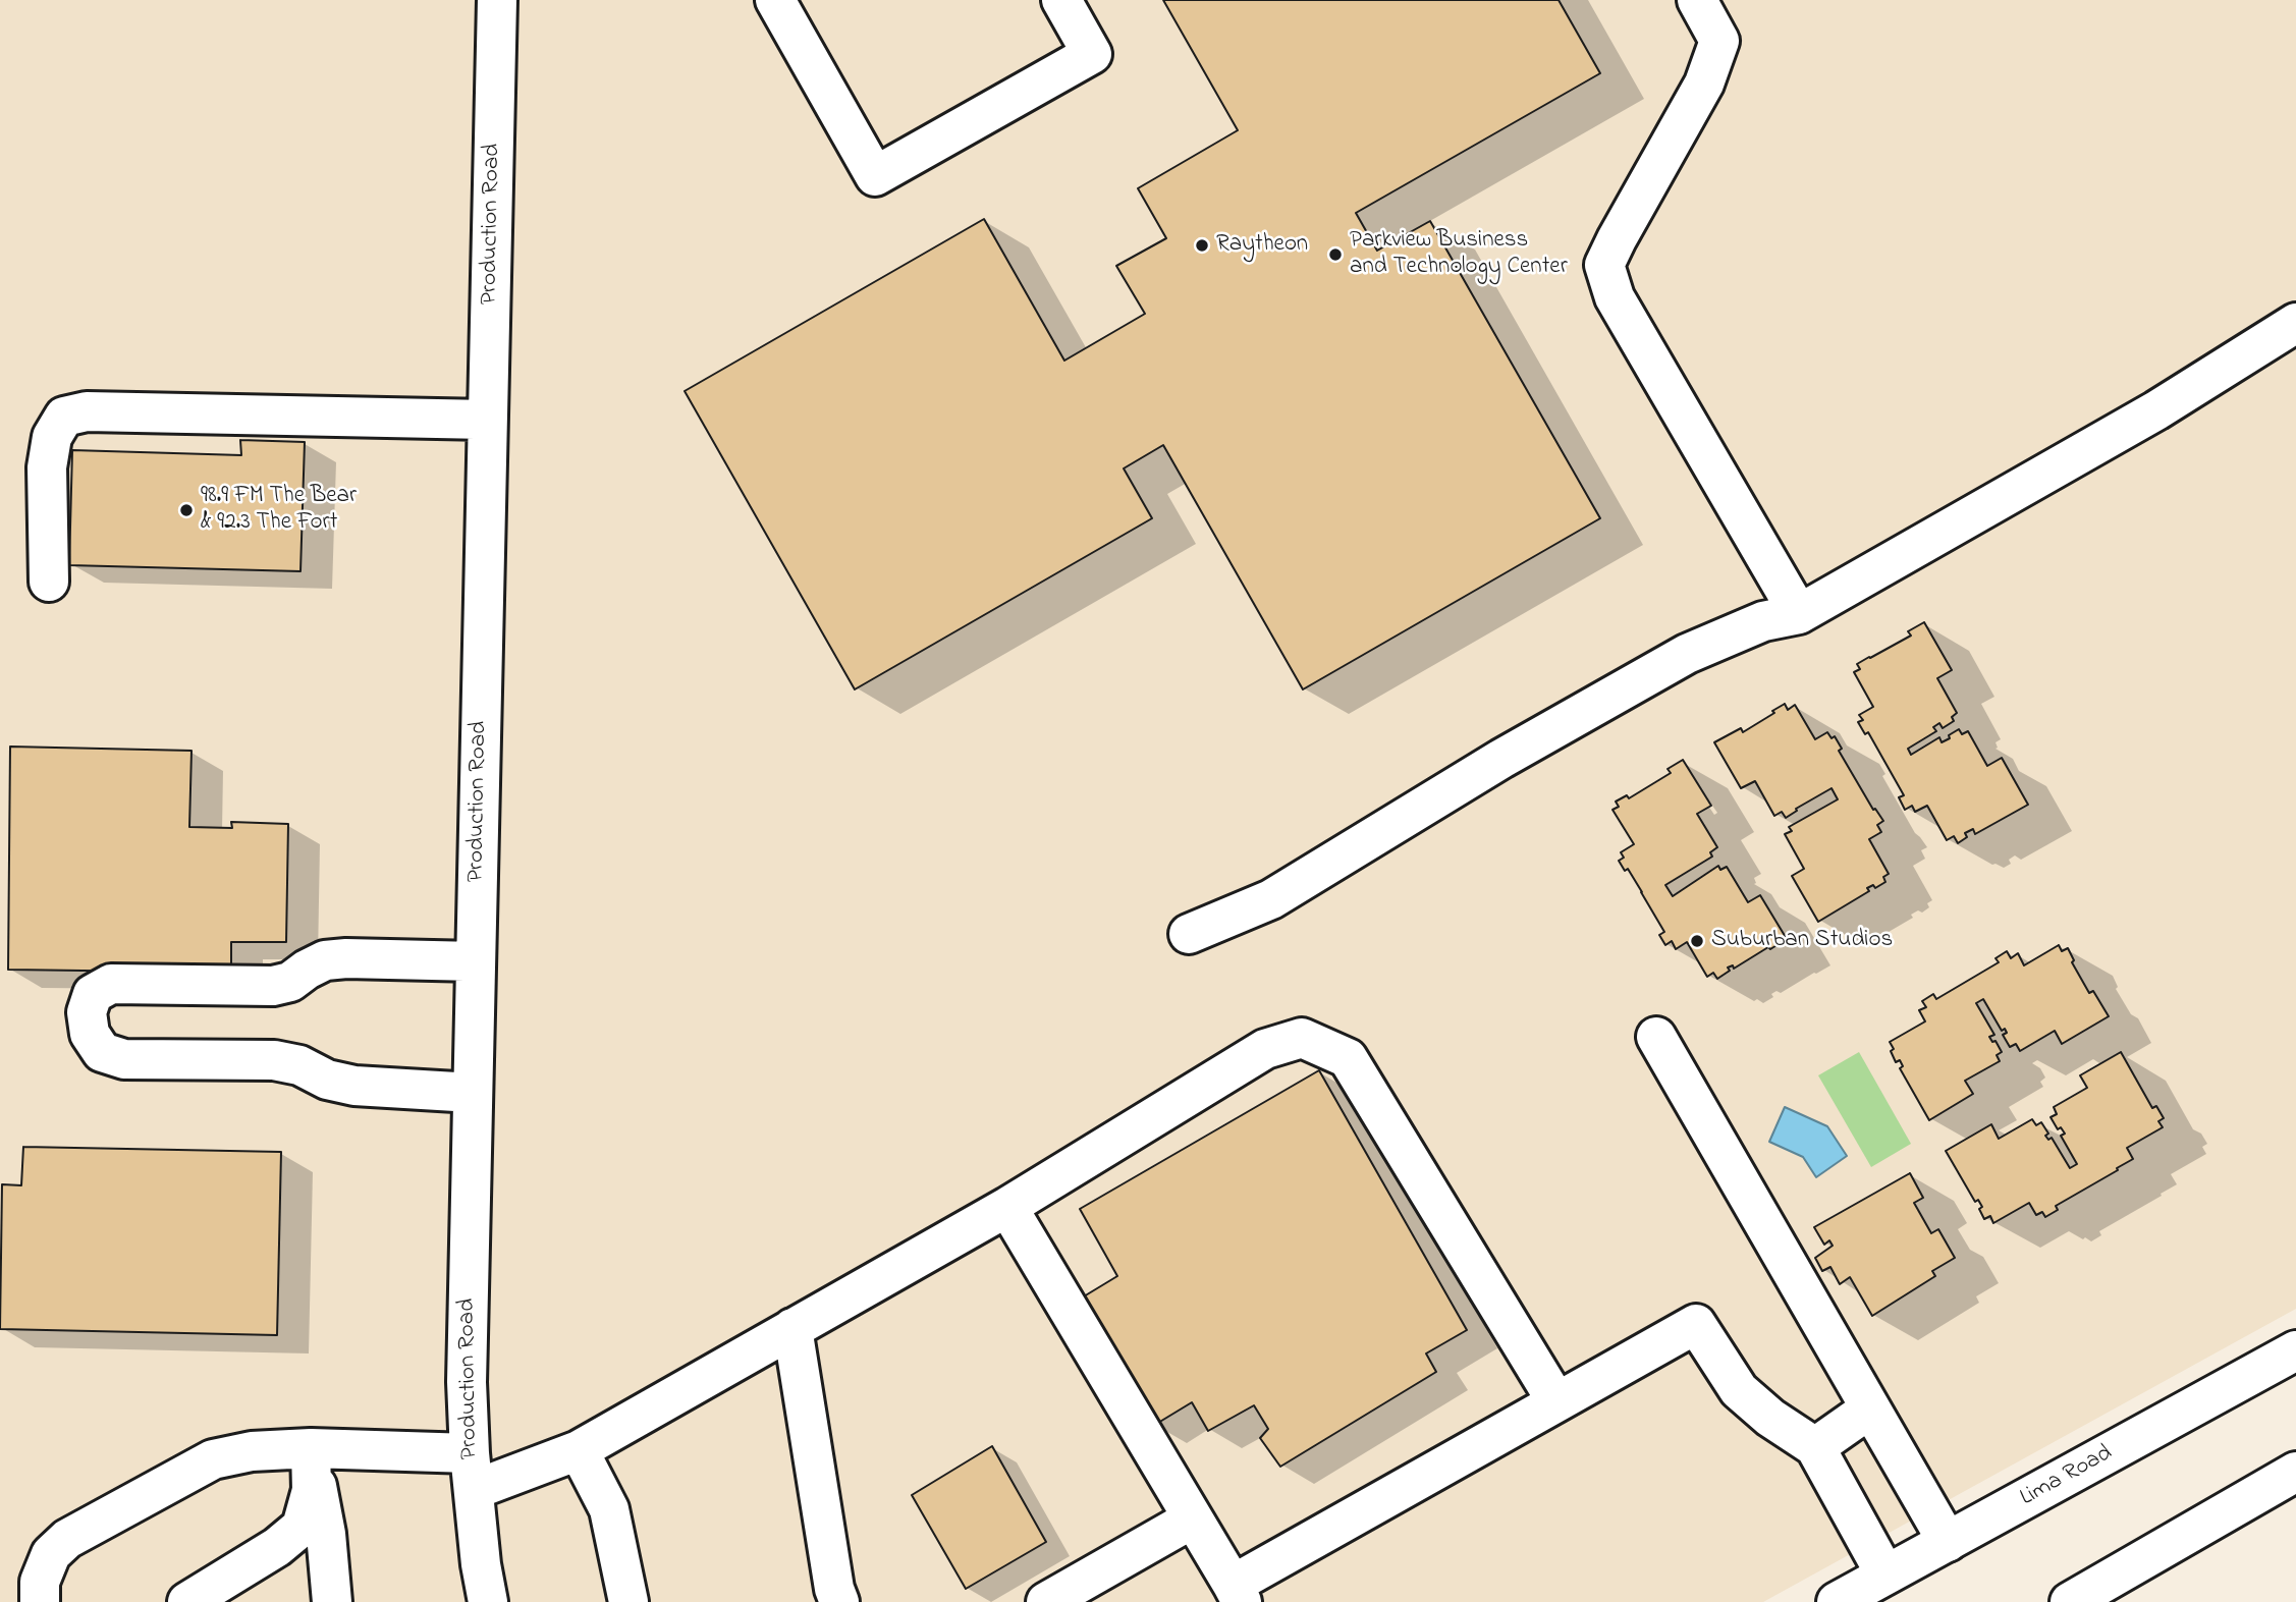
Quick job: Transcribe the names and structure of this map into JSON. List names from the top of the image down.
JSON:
{
  "streets": {
    "main road": ["Production Road", "Lima Road"]
  },
  "places": [
    "Raytheon",
    "Parkview Business and Technology Center",
    "98.9 FM The Bear & 92.3 The Fort",
    "Suburban Studios"
  ]
}
